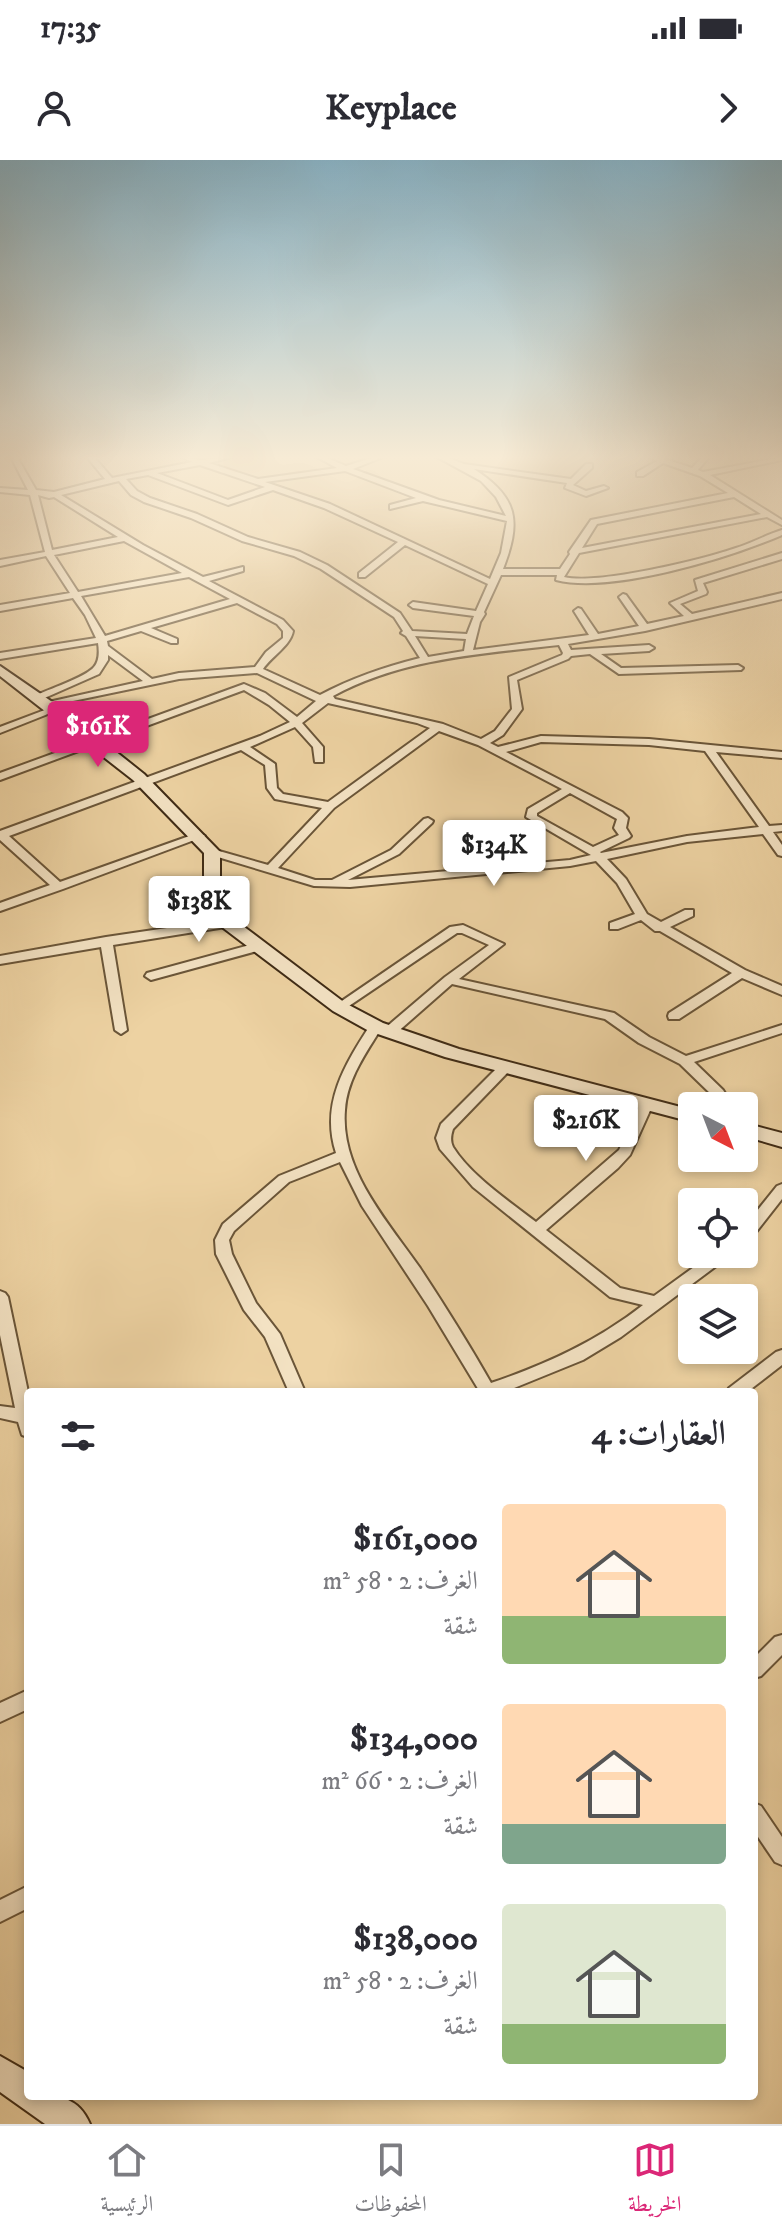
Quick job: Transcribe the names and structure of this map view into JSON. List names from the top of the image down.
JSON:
{
  "north": "bottom right",
  "page": {
    "status": "17:35",
    "header": "Keyplace",
    "price": [
      "$161K",
      "$134K",
      "$138K",
      "$216K"
    ],
    "heading": "العقارات: 4",
    "list": [
      {
        "name": "$161,000",
        "note": "الغرف: 2 · 58 m² · شقة"
      },
      {
        "name": "$134,000",
        "note": "الغرف: 2 · 66 m² · شقة"
      },
      {
        "name": "$138,000",
        "note": "الغرف: 2 · 58 m² · شقة"
      }
    ],
    "tabs": ["الخريطة", "المحفوظات", "الرئيسية"]
  }
}
